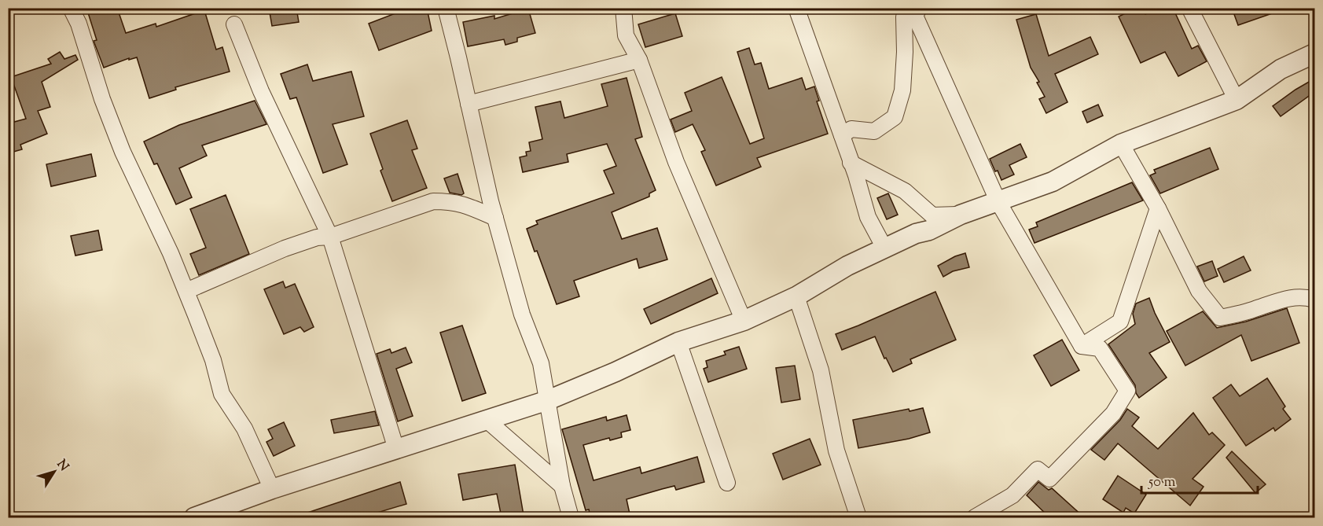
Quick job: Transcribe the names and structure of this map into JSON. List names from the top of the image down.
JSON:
{
  "scale_bar": "50 m",
  "north": "top right"
}
